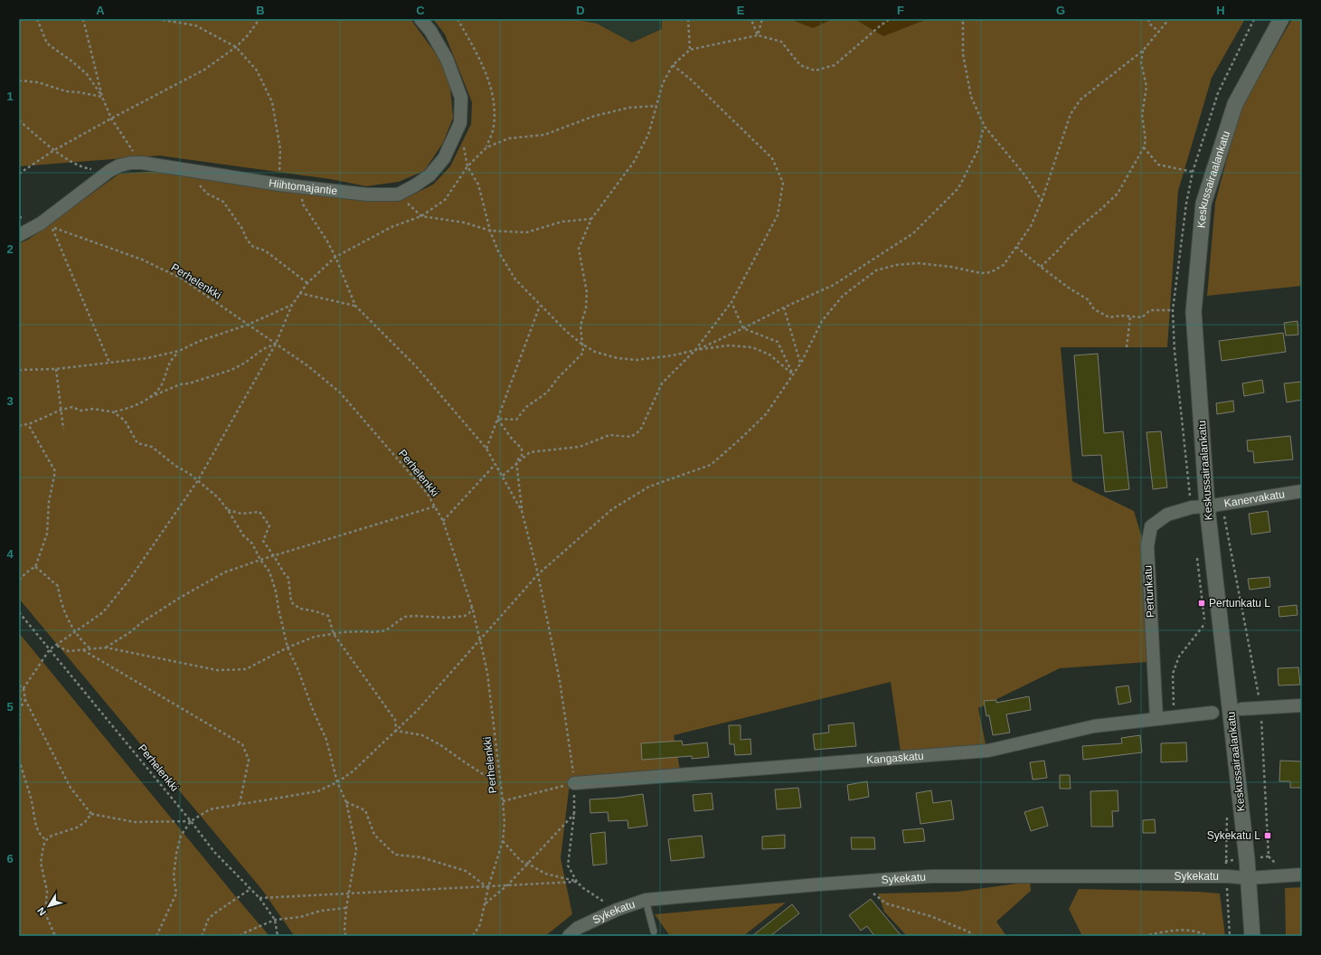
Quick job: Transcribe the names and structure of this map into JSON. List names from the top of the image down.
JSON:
{
  "streets": {
    "street": [
      "Keskussairaalankatu",
      "Hiihtomajantie",
      "Kanervakatu",
      "Pertunkatu",
      "Kangaskatu",
      "Sykekatu"
    ],
    "path": ["Perhelenkki"]
  },
  "crossings": [
    ["Keskussairaalankatu", "Kanervakatu"],
    ["Keskussairaalankatu", "Pertunkatu"],
    ["Keskussairaalankatu", "Sykekatu"],
    ["Hiihtomajantie", "Perhelenkki"],
    ["Kanervakatu", "Pertunkatu"],
    ["Pertunkatu", "Kangaskatu"]
  ],
  "places": {
    "transit": ["Pertunkatu L", "Sykekatu L"]
  },
  "north": "bottom left",
  "grid": {
    "columns": [
      "A",
      "B",
      "C",
      "D",
      "E",
      "F",
      "G",
      "H"
    ],
    "rows": [
      "1",
      "2",
      "3",
      "4",
      "5",
      "6"
    ]
  }
}
